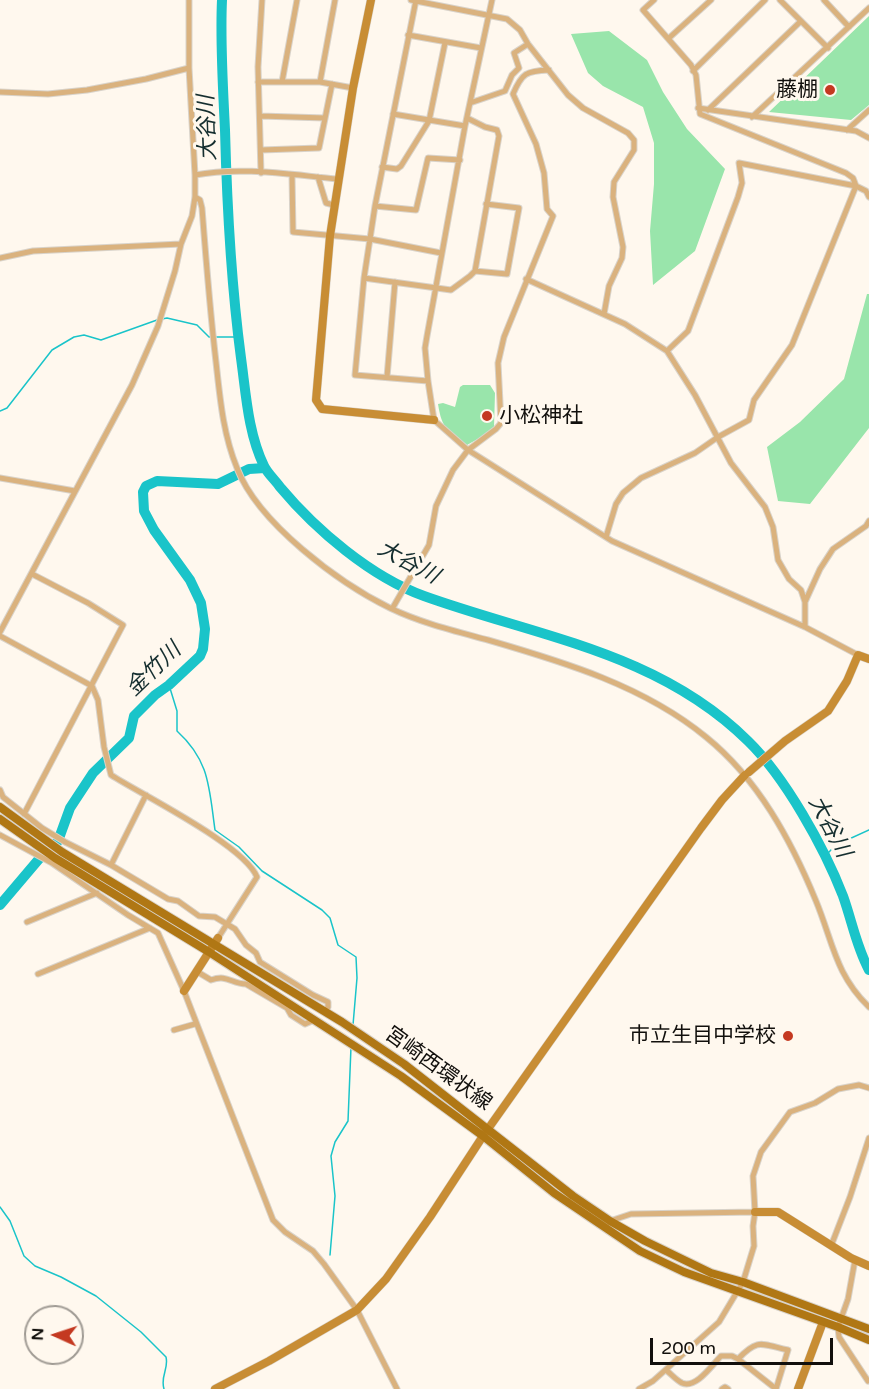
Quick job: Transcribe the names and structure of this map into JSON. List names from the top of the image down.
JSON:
{
  "streets": {
    "main road": ["宮崎西環状線"]
  },
  "water": ["大谷川", "金竹川"],
  "places": ["藤棚", "小松神社", "市立生目中学校"],
  "scale_bar": "200 m",
  "north": "left"
}
